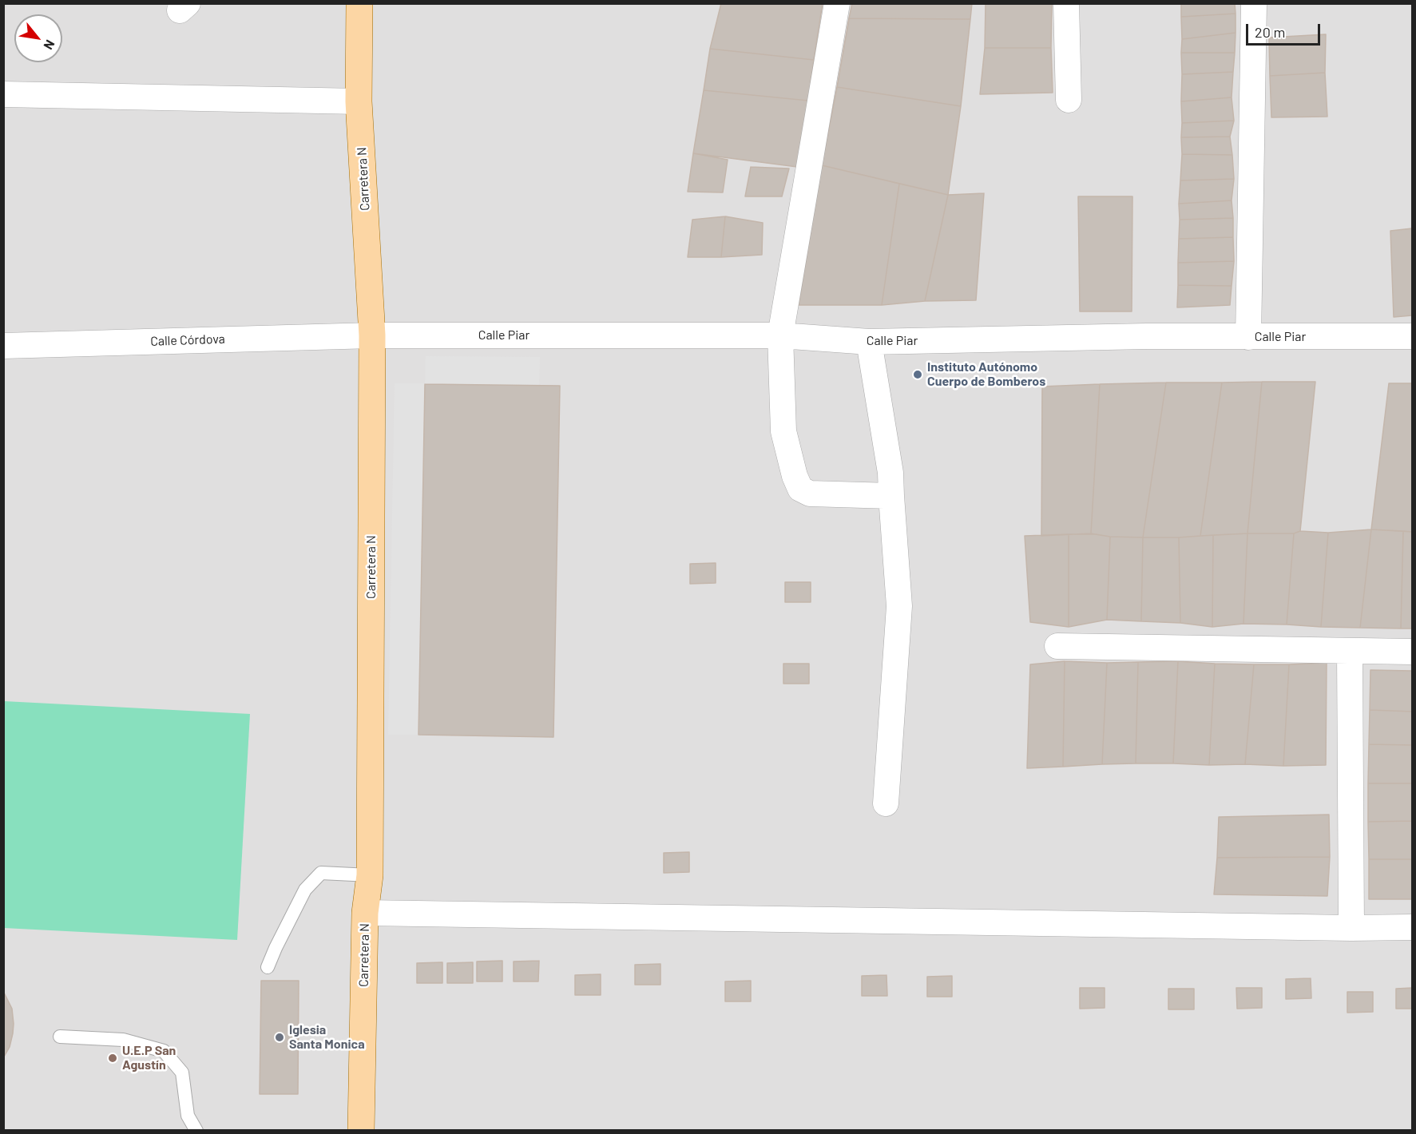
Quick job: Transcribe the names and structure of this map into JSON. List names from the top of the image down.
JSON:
{
  "streets": {
    "main road": ["Carretera N"],
    "street": ["Calle Piar", "Calle Córdova"]
  },
  "crossings": [
    ["Carretera N", "Calle Piar"],
    ["Carretera N", "Calle Córdova"],
    ["Calle Piar", "Calle Córdova"]
  ],
  "places": ["Instituto Autónomo Cuerpo de Bomberos", "Iglesia Santa Monica", "U.E.P San Agustín"],
  "scale_bar": "20 m",
  "north": "bottom right"
}
